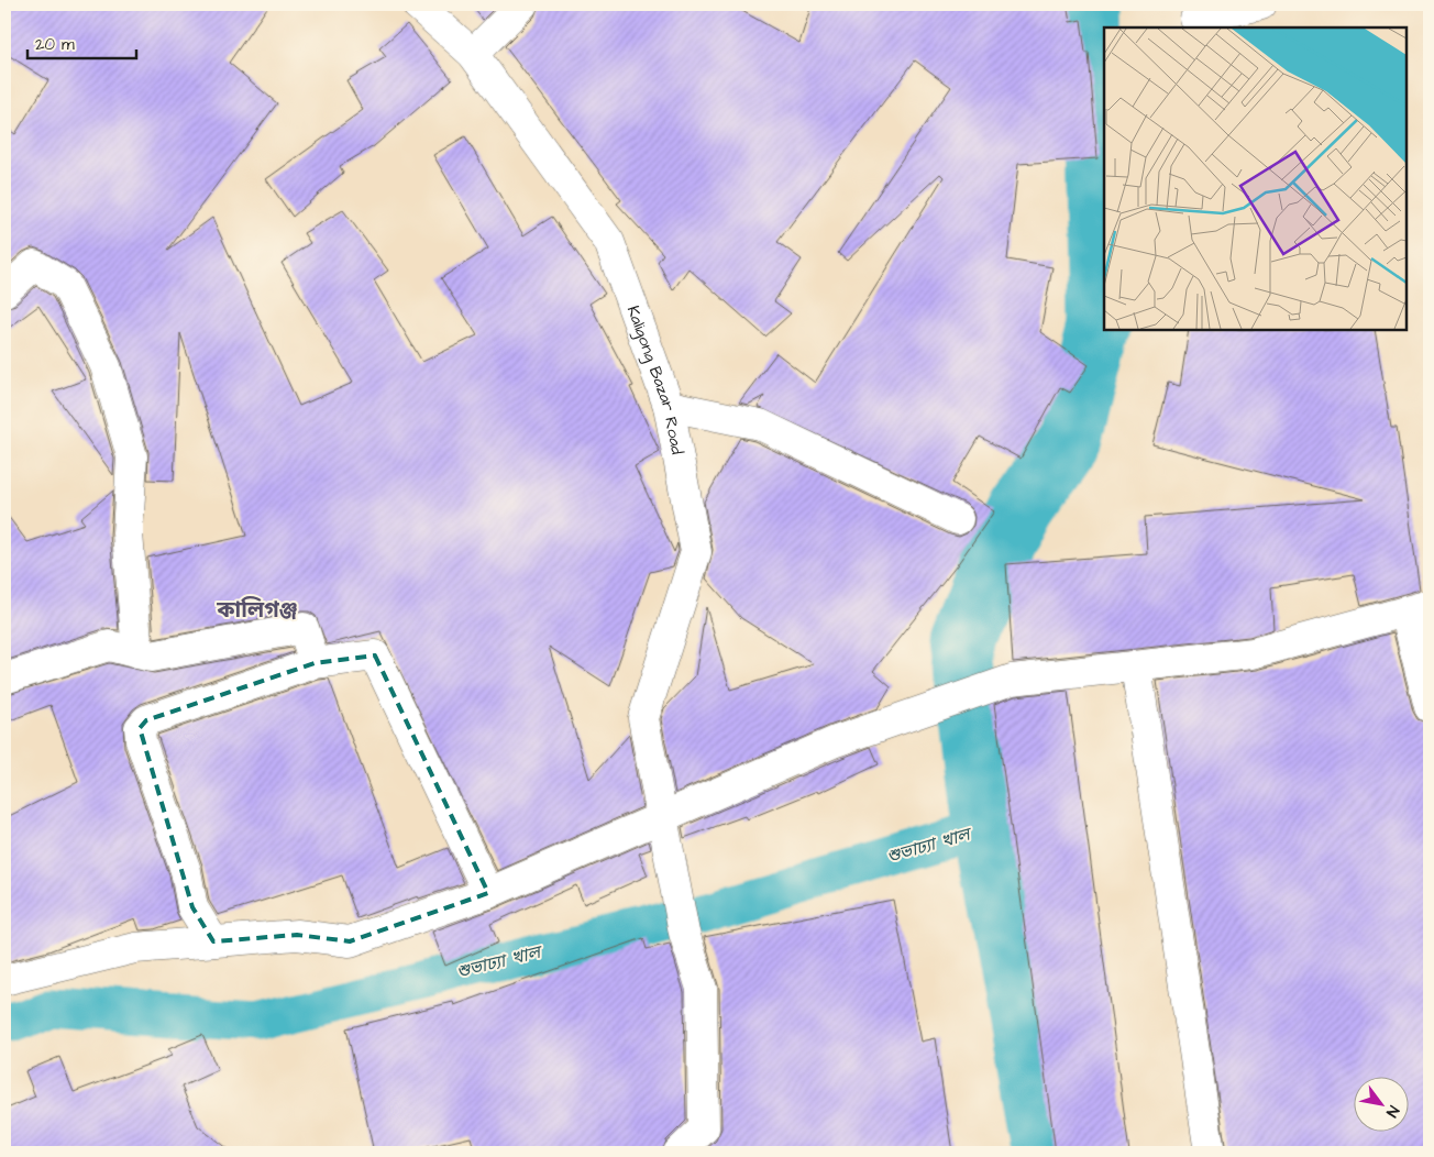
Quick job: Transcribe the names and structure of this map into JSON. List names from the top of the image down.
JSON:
{
  "streets": {
    "street": ["Kaligong Bazar Road"]
  },
  "districts": ["কালিগঞ্জ"],
  "water": ["শুভাঢ্যা খাল"],
  "scale_bar": "20 m",
  "north": "bottom right"
}
